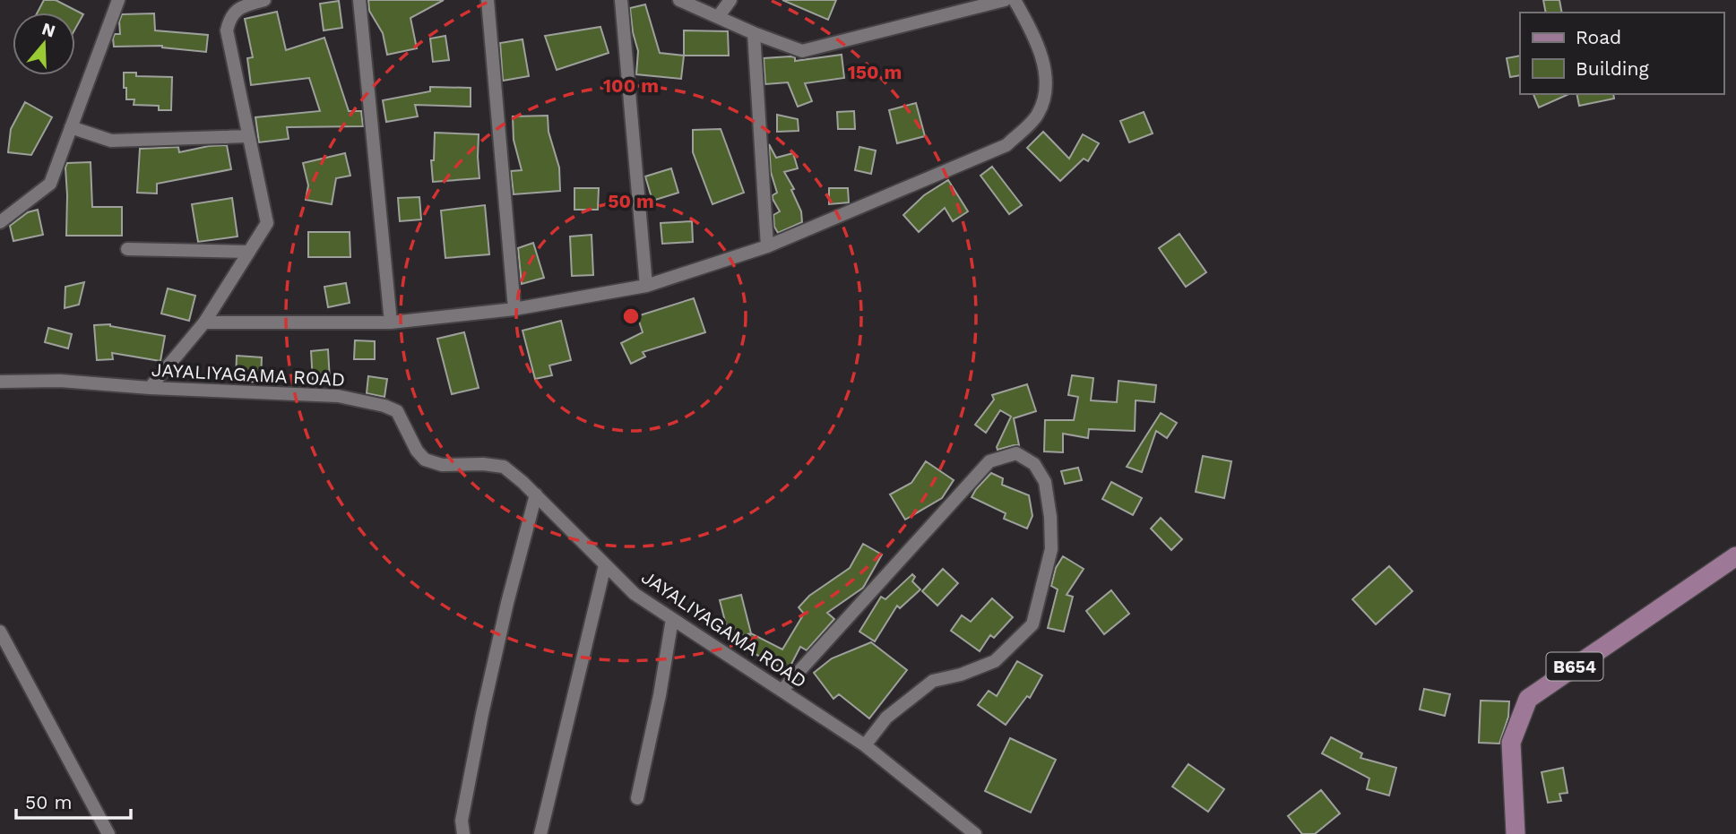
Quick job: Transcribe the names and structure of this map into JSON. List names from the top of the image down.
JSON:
{
  "streets": {
    "main road": ["B654"],
    "street": ["JAYALIYAGAMA ROAD"]
  },
  "legend": ["Road", "Building"],
  "scale_bar": "50 m",
  "north": "top",
  "rings": ["150 m", "100 m", "50 m"]
}
